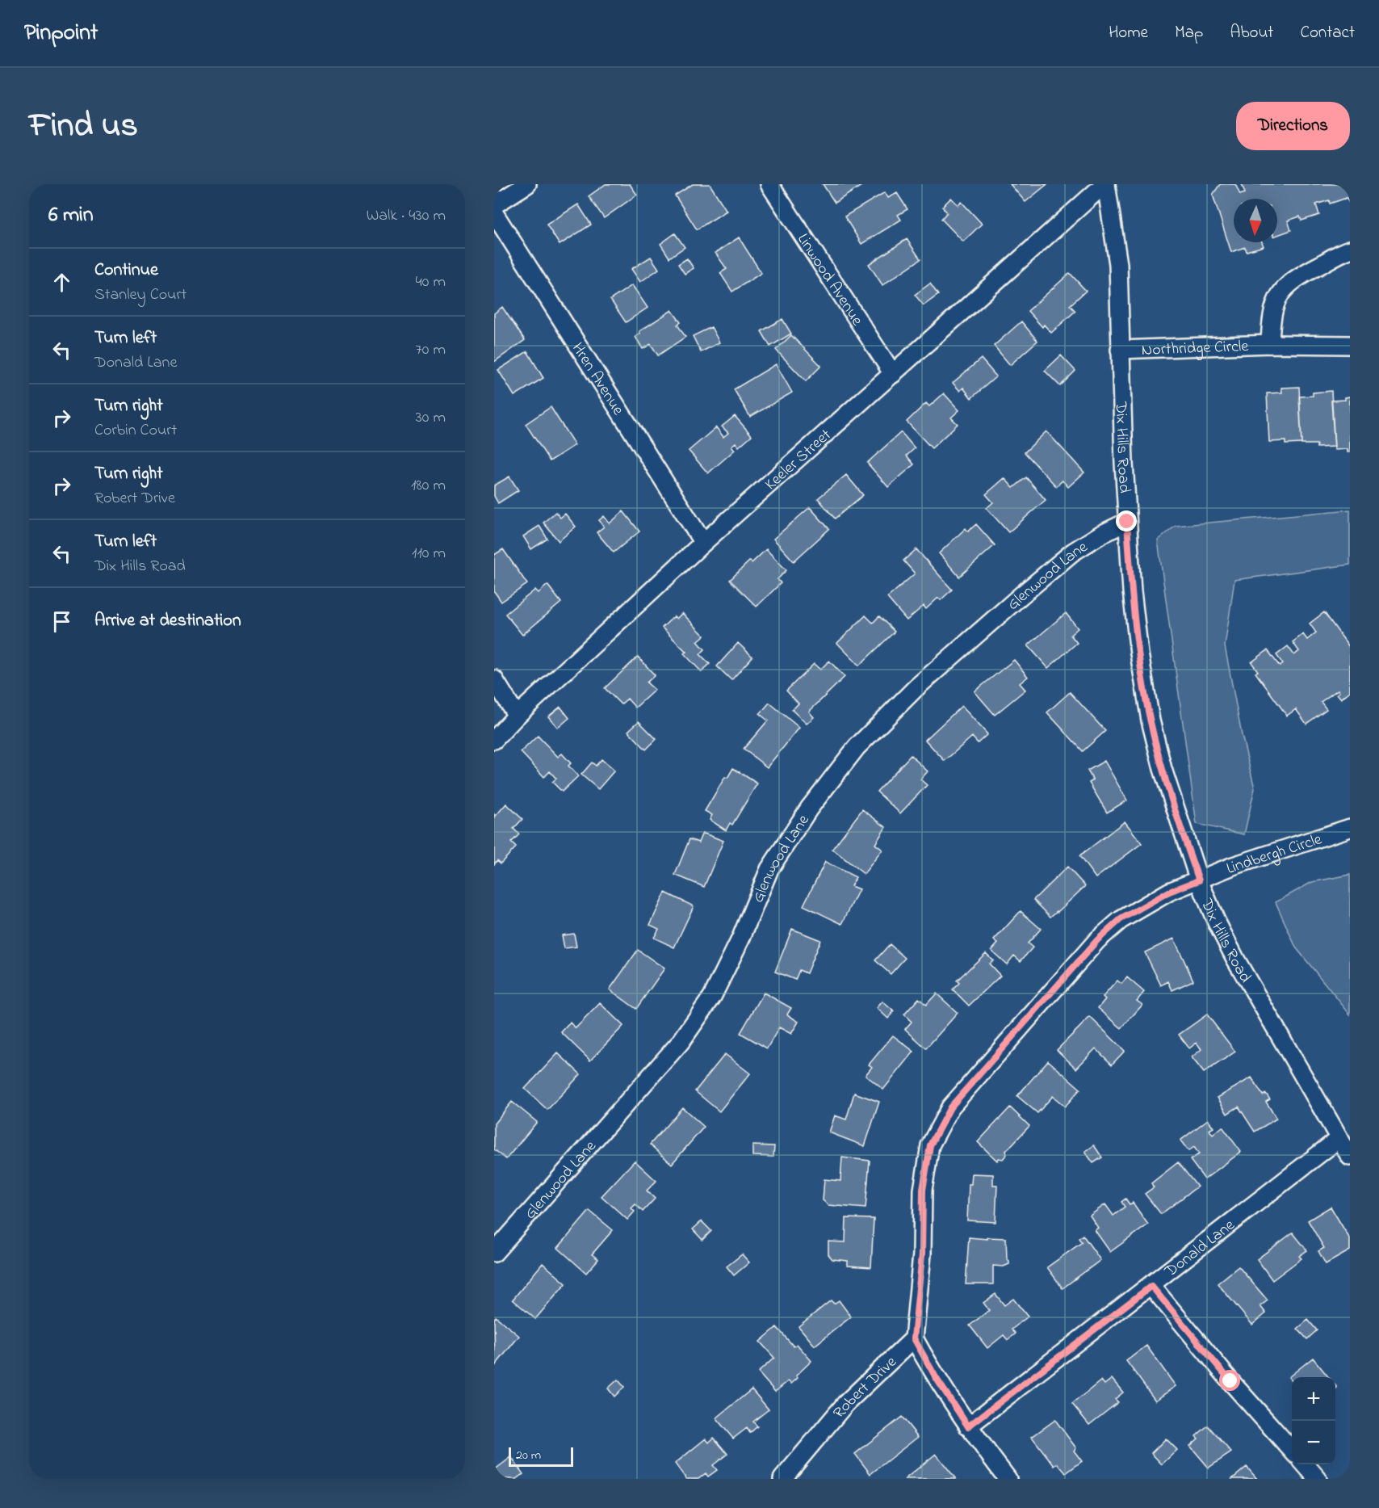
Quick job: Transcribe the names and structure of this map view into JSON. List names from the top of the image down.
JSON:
{
  "streets": {
    "street": [
      "Linwood Avenue",
      "Northridge Circle",
      "Hren Avenue",
      "Dix Hills Road",
      "Keeler Street",
      "Glenwood Lane",
      "Lindbergh Circle",
      "Donald Lane",
      "Robert Drive"
    ]
  },
  "crossings": [
    ["Linwood Avenue", "Keeler Street"],
    ["Northridge Circle", "Dix Hills Road"],
    ["Hren Avenue", "Keeler Street"],
    ["Dix Hills Road", "Keeler Street"],
    ["Dix Hills Road", "Glenwood Lane"],
    ["Dix Hills Road", "Lindbergh Circle"],
    ["Dix Hills Road", "Donald Lane"]
  ],
  "scale_bar": "20 m",
  "north": "bottom",
  "page": {
    "header": "Pinpoint",
    "nav": [
      "Home",
      "Map",
      "About",
      "Contact"
    ],
    "title": "Find us",
    "buttons": "Directions",
    "heading": ["6 min", "Walk · 430 m"],
    "list": [
      ["Continue", "Stanley Court", "40 m"],
      ["Turn left", "Donald Lane", "70 m"],
      ["Turn right", "Corbin Court", "30 m"],
      ["Turn right", "Robert Drive", "180 m"],
      ["Turn left", "Dix Hills Road", "110 m"],
      "Arrive at destination"
    ],
    "map_buttons": ["+", "−"],
    "scale": "20 m"
  }
}
